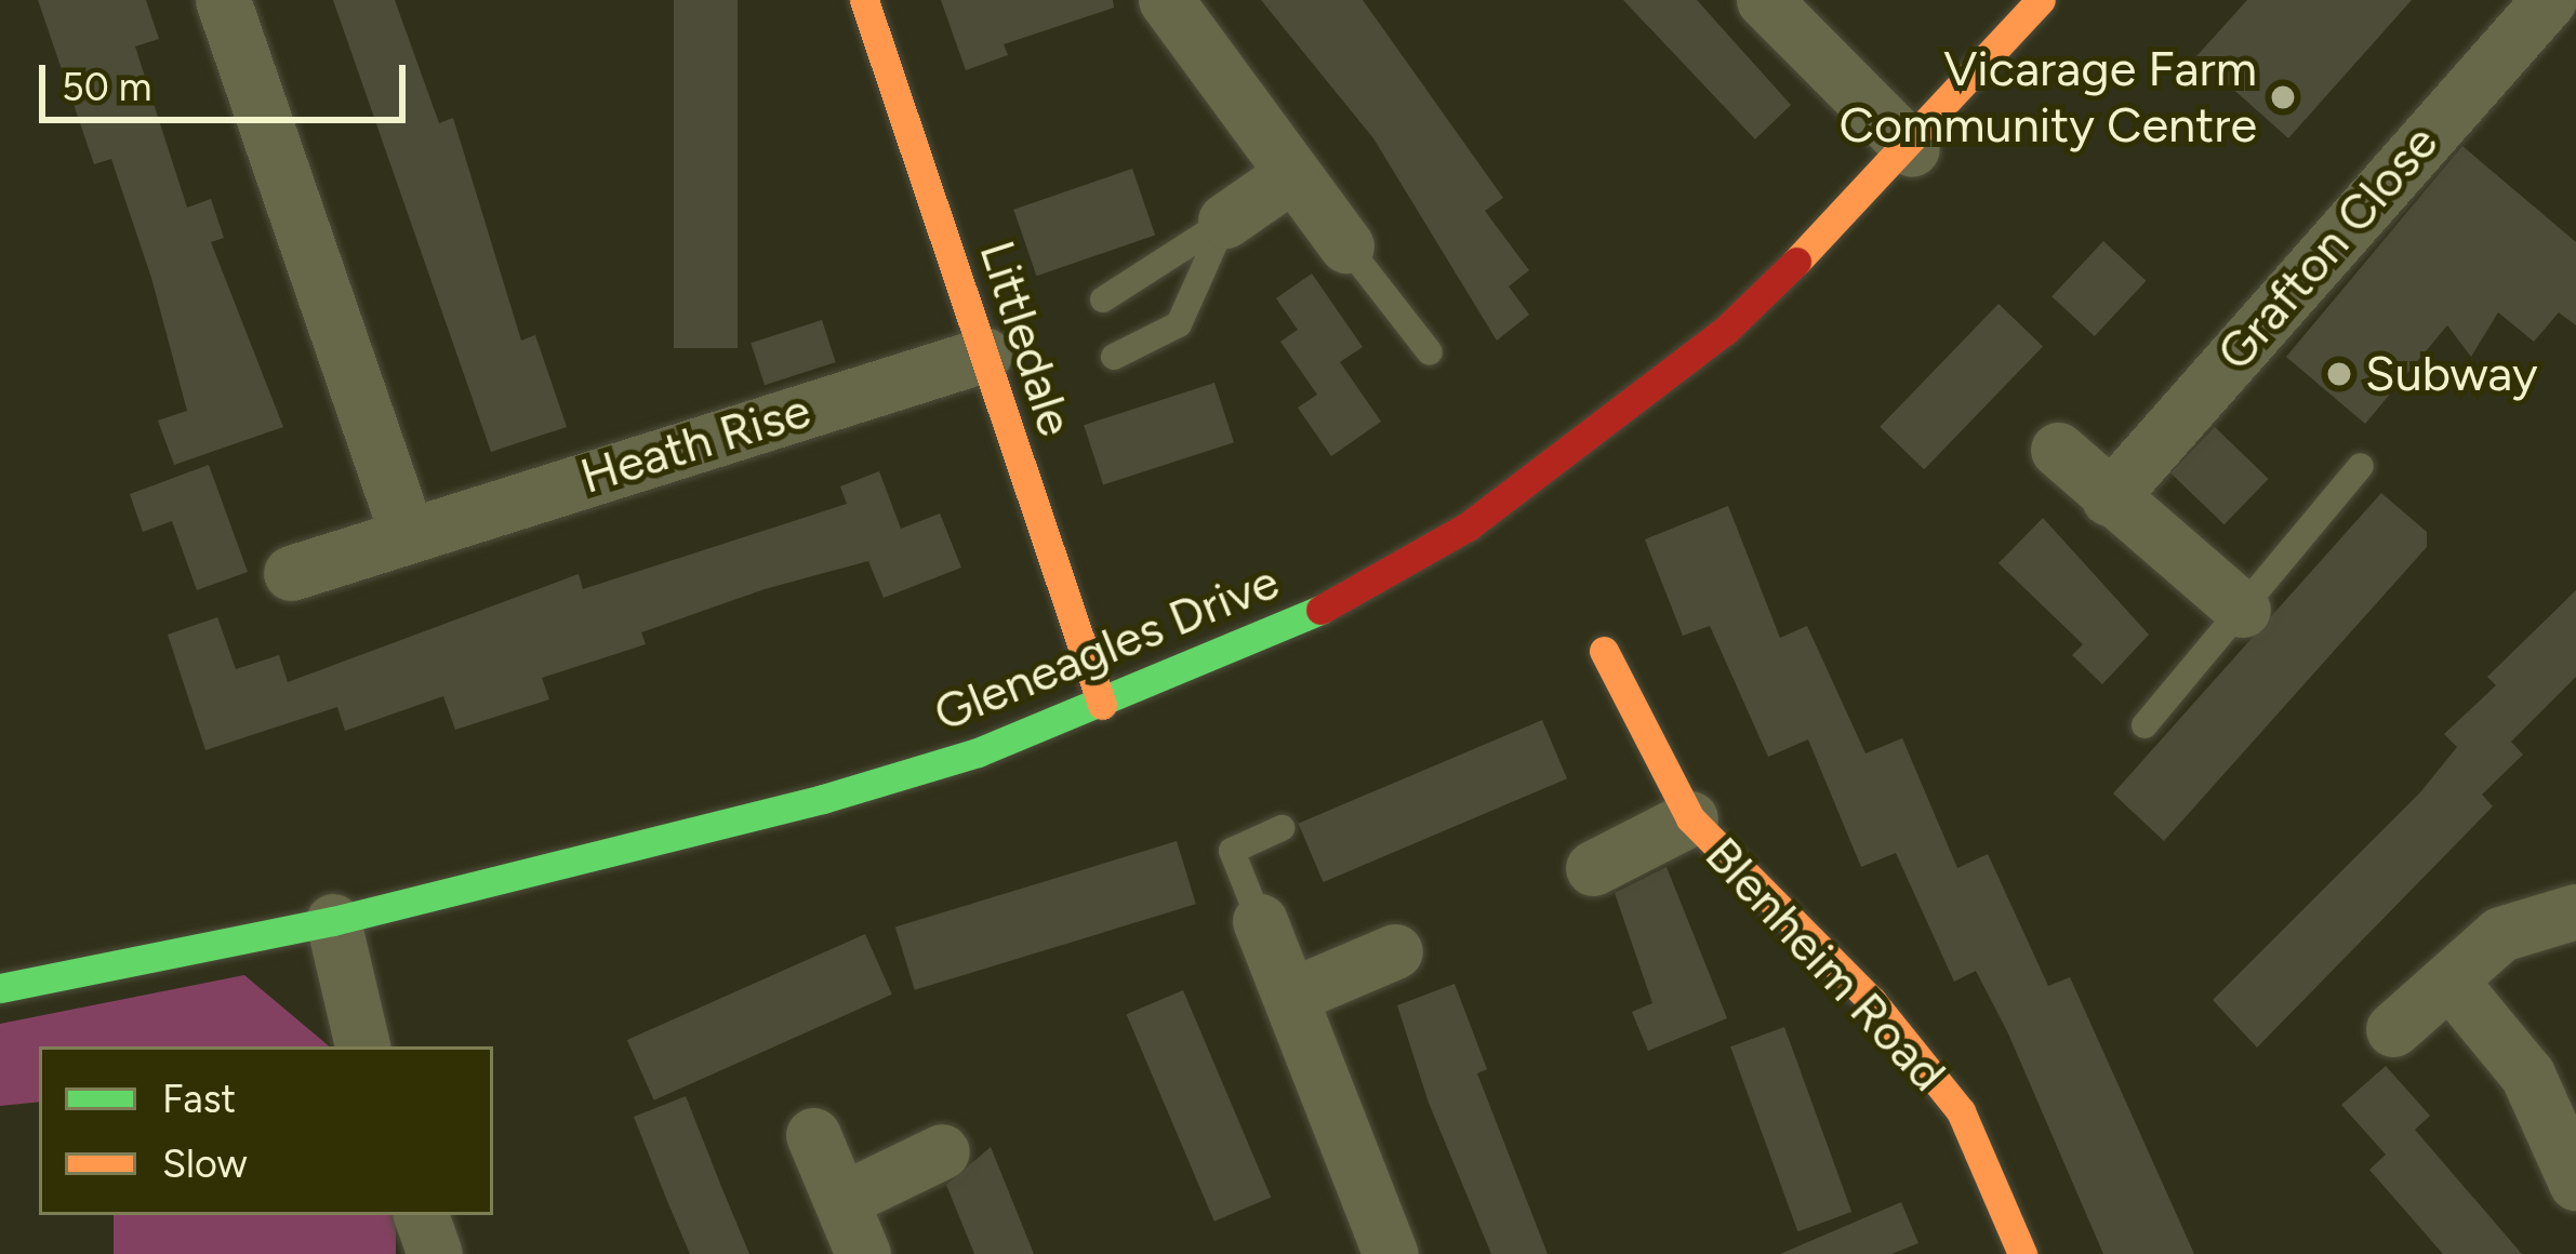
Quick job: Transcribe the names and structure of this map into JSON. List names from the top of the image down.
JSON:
{
  "streets": {
    "street": [
      "Grafton Close",
      "Littledale",
      "Heath Rise",
      "Gleneagles Drive",
      "Blenheim Road"
    ]
  },
  "crossings": [
    ["Littledale", "Heath Rise"],
    ["Littledale", "Gleneagles Drive"]
  ],
  "places": ["Vicarage Farm Community Centre", "Subway"],
  "legend": ["Fast", "Slow"],
  "scale_bar": "50 m"
}
